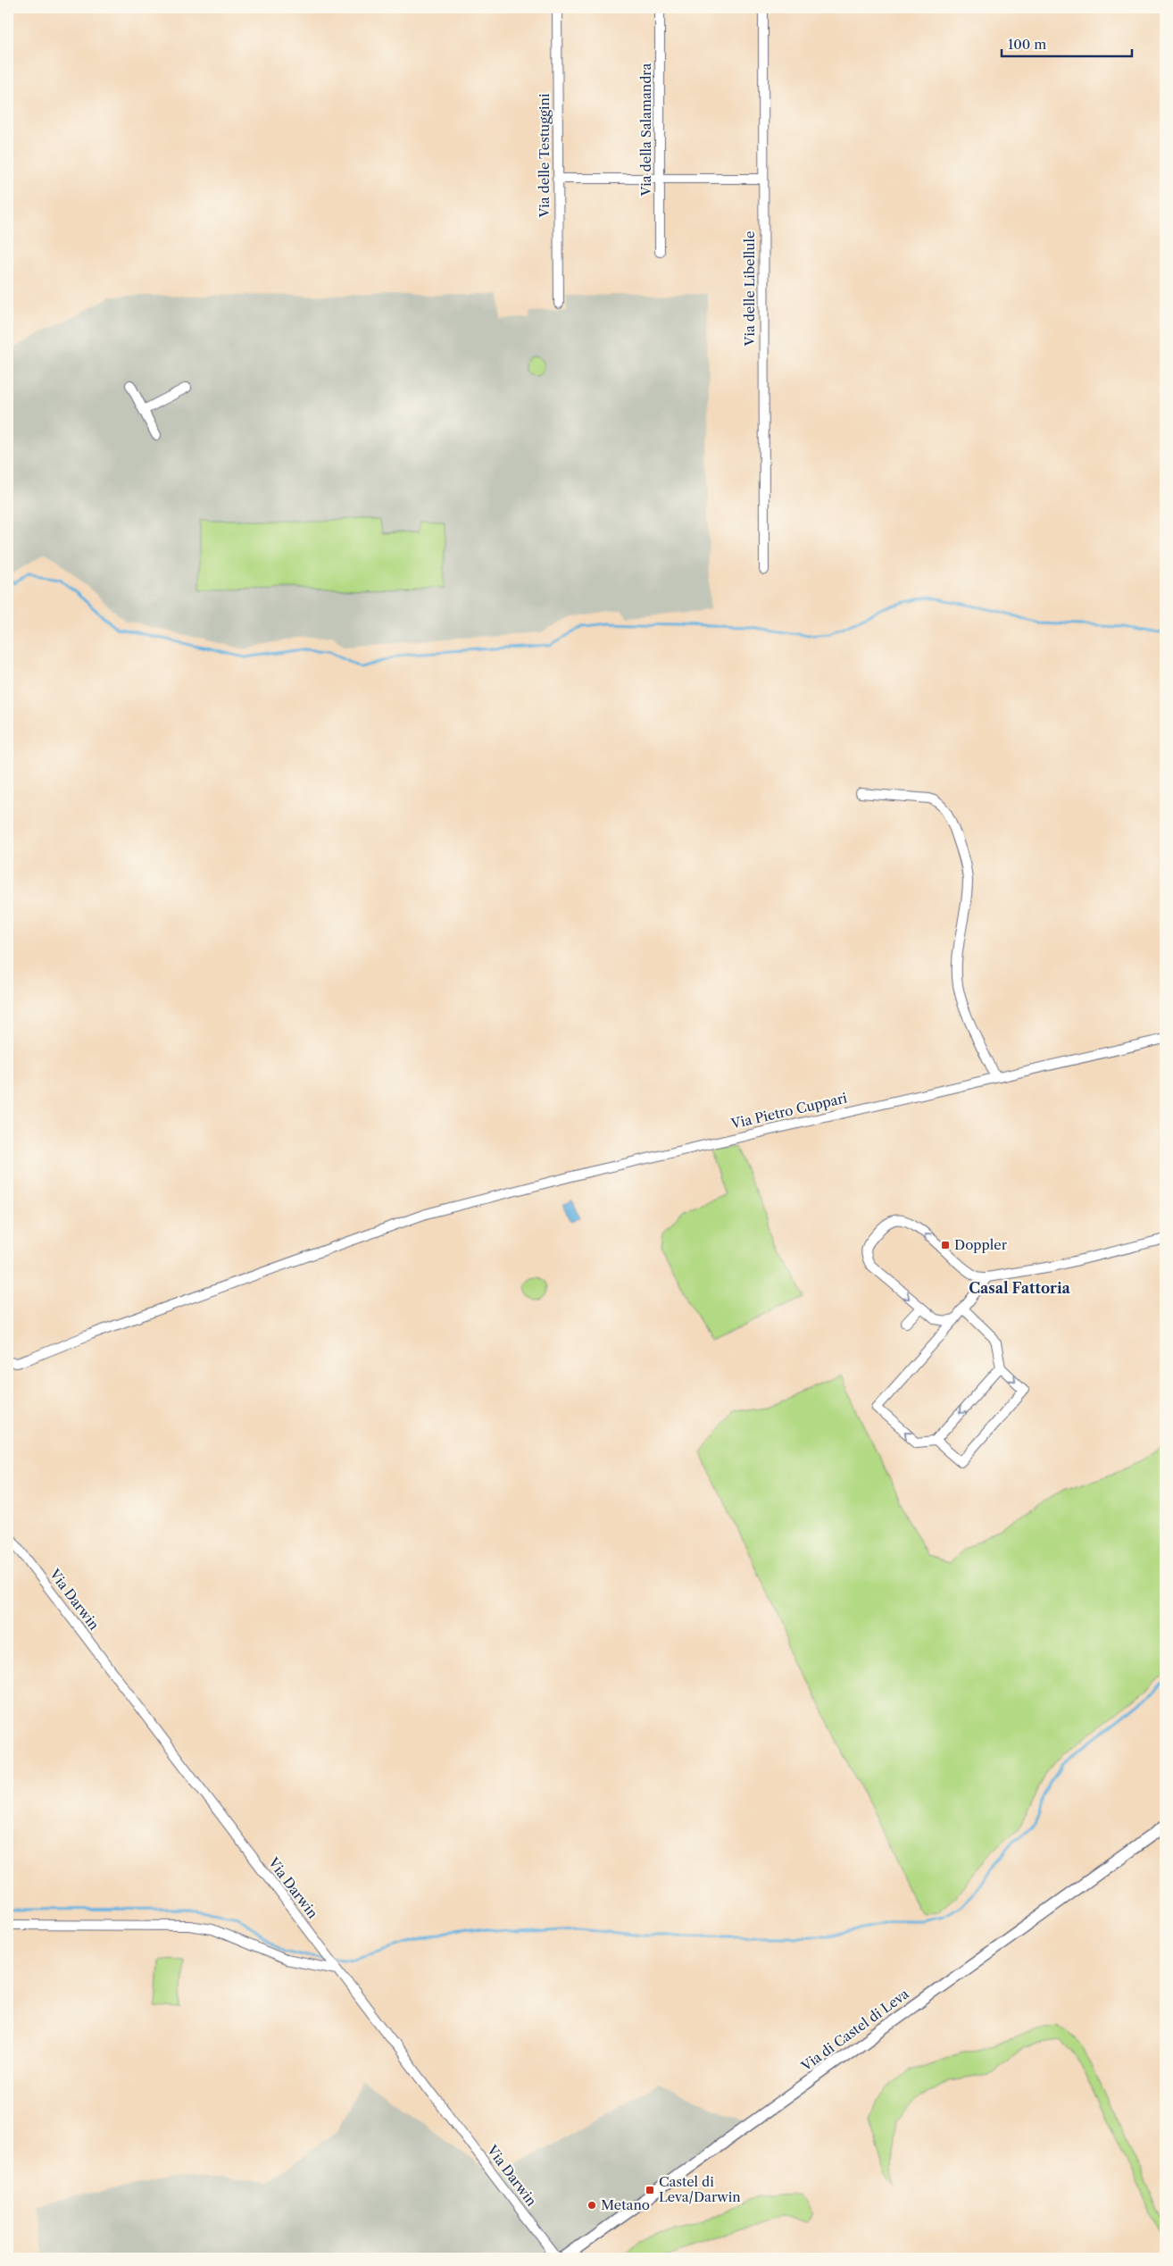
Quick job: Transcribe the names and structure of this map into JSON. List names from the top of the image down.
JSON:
{
  "streets": {
    "street": [
      "Via della Salamandra",
      "Via delle Testuggini",
      "Via delle Libellule",
      "Via Pietro Cuppari",
      "Via Darwin",
      "Via di Castel di Leva"
    ]
  },
  "districts": ["Casal Fattoria"],
  "places": {
    "transit": ["Doppler", "Castel di Leva/Darwin"],
    "other": ["Metano"]
  },
  "scale_bar": "100 m"
}
